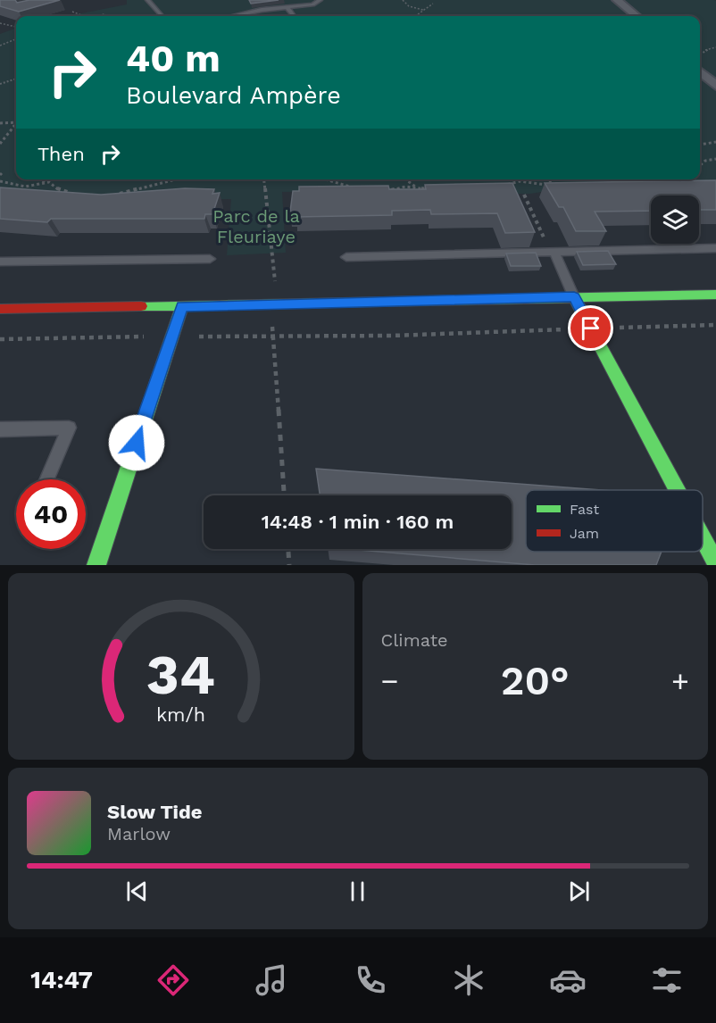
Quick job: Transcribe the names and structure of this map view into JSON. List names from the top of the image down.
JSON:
{
  "parks": ["Parc de la Fleuriaye"],
  "legend": ["Fast", "Jam"],
  "page": {
    "turn": ["40 m", "Boulevard Ampère"],
    "then": "Then",
    "limit": "40",
    "trip": "14:48 · 1 min · 160 m",
    "tile": "Climate",
    "heat": ["−", "20°", "+"],
    "song": ["Slow Tide", "Marlow"],
    "tabs": "14:47",
    "gauge": ["34", "km/h"]
  }
}
